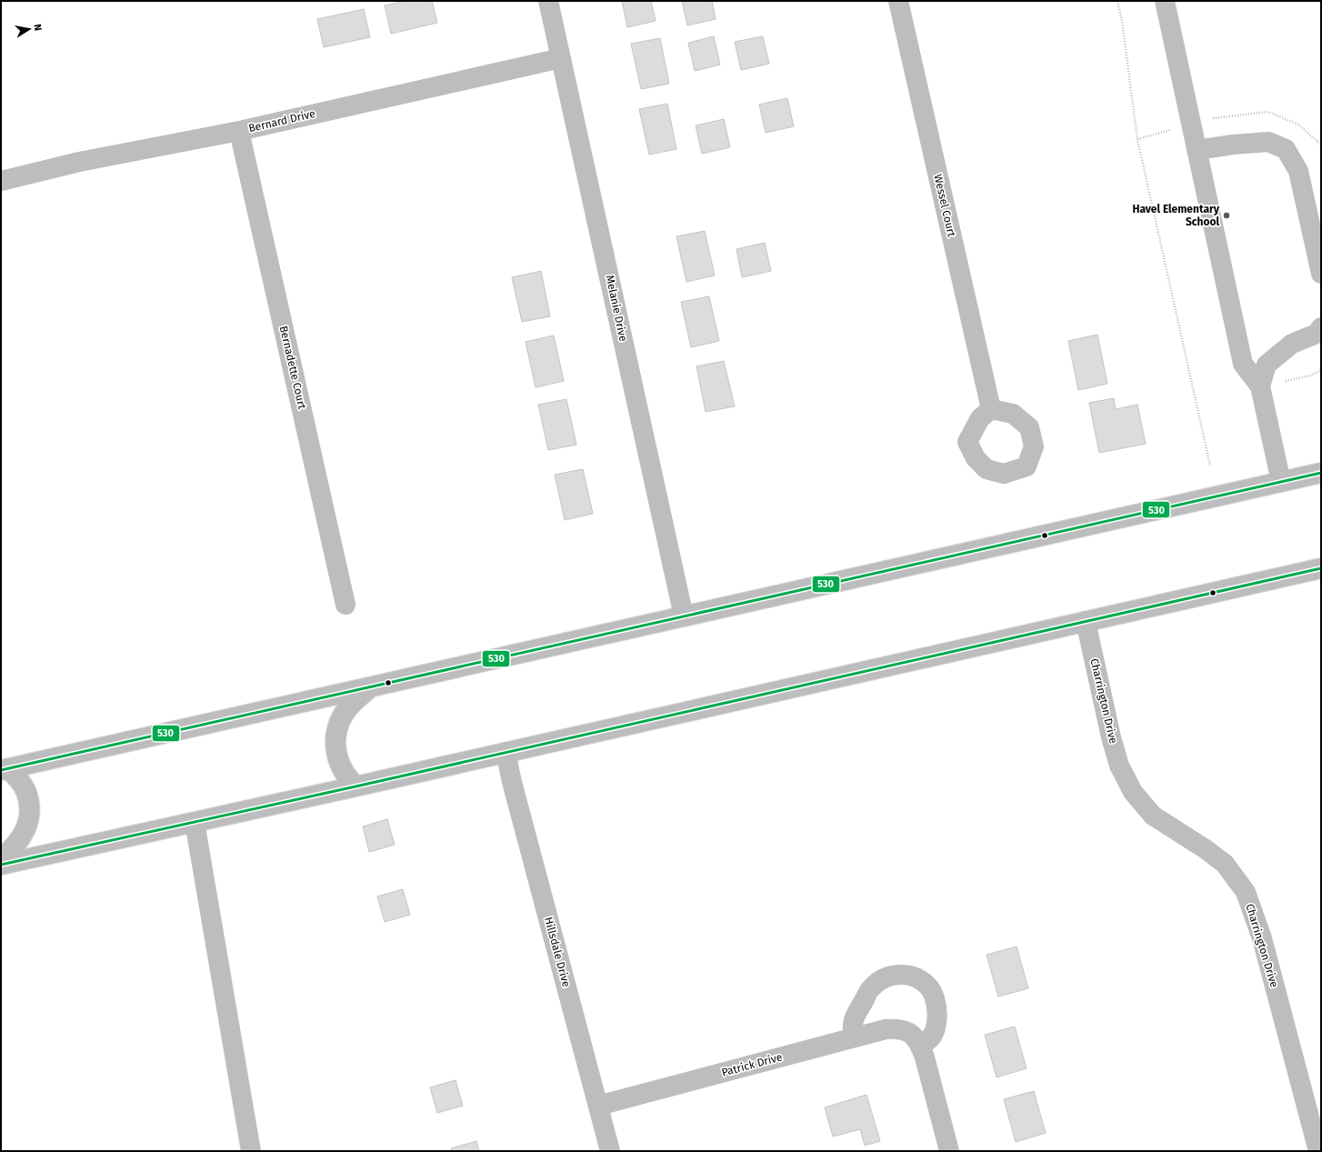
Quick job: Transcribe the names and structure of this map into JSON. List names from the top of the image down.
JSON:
{
  "streets": {
    "street": [
      "Bernard Drive",
      "Wessel Court",
      "Melanie Drive",
      "Bernadette Court",
      "Charrington Drive",
      "Hillsdale Drive",
      "Patrick Drive"
    ]
  },
  "crossings": [
    ["Bernard Drive", "Melanie Drive"],
    ["Bernard Drive", "Bernadette Court"],
    ["Hillsdale Drive", "Patrick Drive"]
  ],
  "places": ["Havel Elementary School"],
  "lines": ["transit line 530"],
  "north": "right"
}
